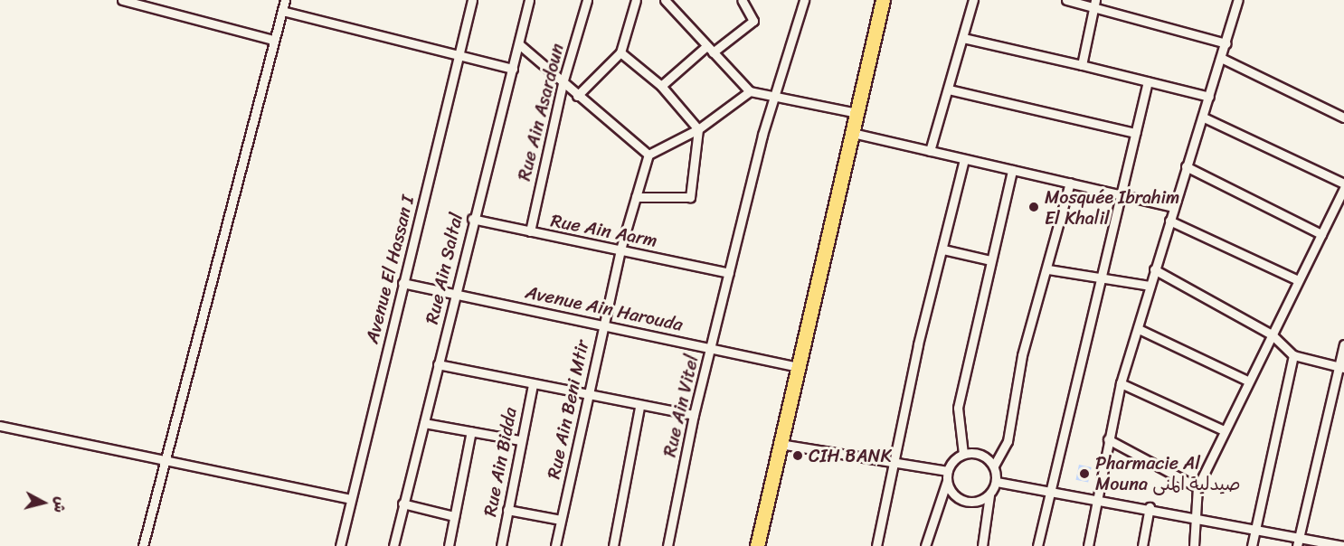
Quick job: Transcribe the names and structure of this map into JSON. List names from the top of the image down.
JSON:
{
  "streets": {
    "street": [
      "Rue Ain Asardoun",
      "Rue Ain Aarm",
      "Rue Ain Saltal",
      "Avenue El Hassan I",
      "Avenue Ain Harouda",
      "Rue Ain Vitel",
      "Rue Ain Beni Mtir",
      "Rue Ain Bidda"
    ]
  },
  "crossings": [
    ["Rue Ain Asardoun", "Rue Ain Aarm"],
    ["Rue Ain Aarm", "Rue Ain Saltal"],
    ["Rue Ain Aarm", "Rue Ain Vitel"],
    ["Rue Ain Aarm", "Rue Ain Beni Mtir"],
    ["Rue Ain Saltal", "Avenue Ain Harouda"],
    ["Avenue El Hassan I", "Avenue Ain Harouda"],
    ["Avenue Ain Harouda", "Rue Ain Vitel"],
    ["Avenue Ain Harouda", "Rue Ain Beni Mtir"]
  ],
  "places": ["Mosquée Ibrahim El Khalil", "CIH BANK", "Pharmacie Al Mouna صيدلية المنى"],
  "north": "right"
}
